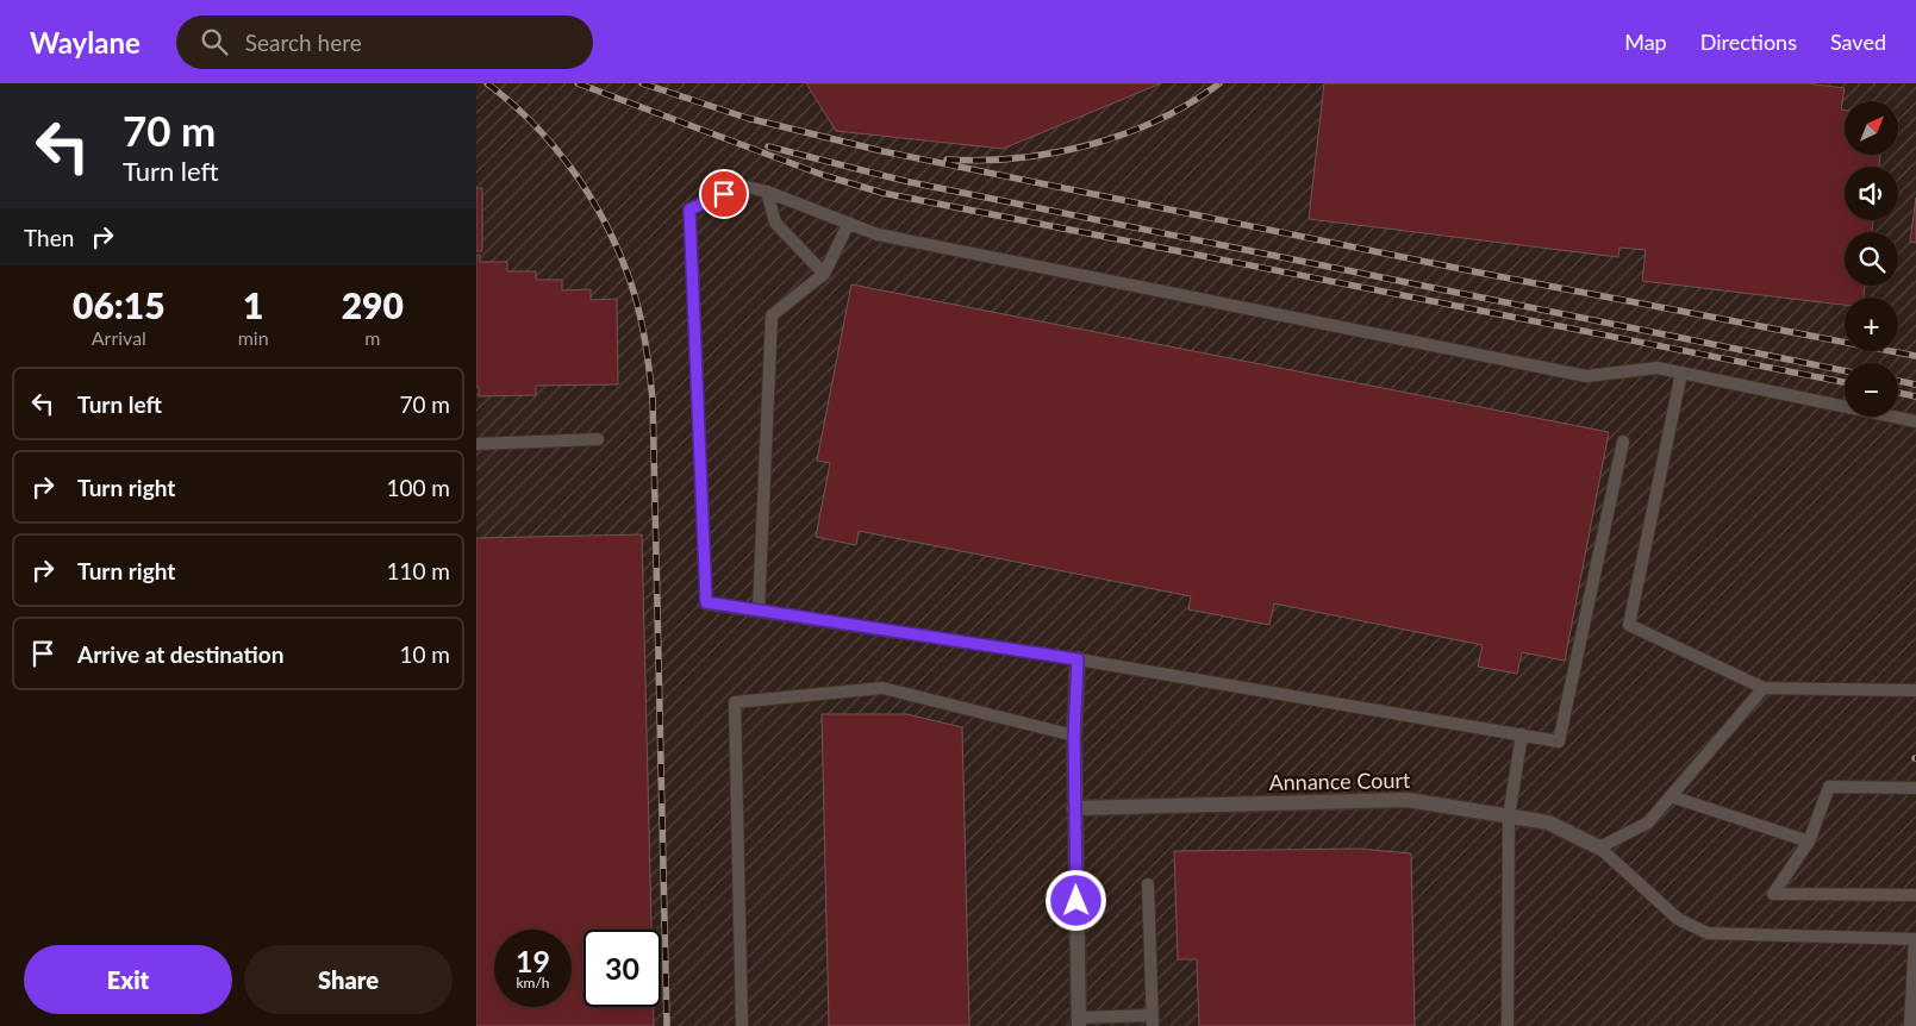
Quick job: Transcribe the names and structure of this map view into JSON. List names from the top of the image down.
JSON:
{
  "streets": {
    "street": ["Annance Court"]
  },
  "north": "top right",
  "page": {
    "header": "Waylane",
    "search": "Search here",
    "nav": ["Map", "Directions", "Saved"],
    "turn": ["70 m", "Turn left"],
    "map_buttons": ["+", "−"],
    "then": "Then",
    "eta": [
      "06:15",
      "Arrival",
      "1",
      "min",
      "290",
      "m"
    ],
    "list": [
      {
        "name": "Turn left",
        "value": "70 m"
      },
      {
        "name": "Turn right",
        "value": "100 m"
      },
      {
        "name": "Turn right",
        "value": "110 m"
      },
      {
        "name": "Arrive at destination",
        "value": "10 m"
      }
    ],
    "speed": "19 km/h",
    "limit": "30",
    "buttons": ["Exit", "Share"]
  }
}
